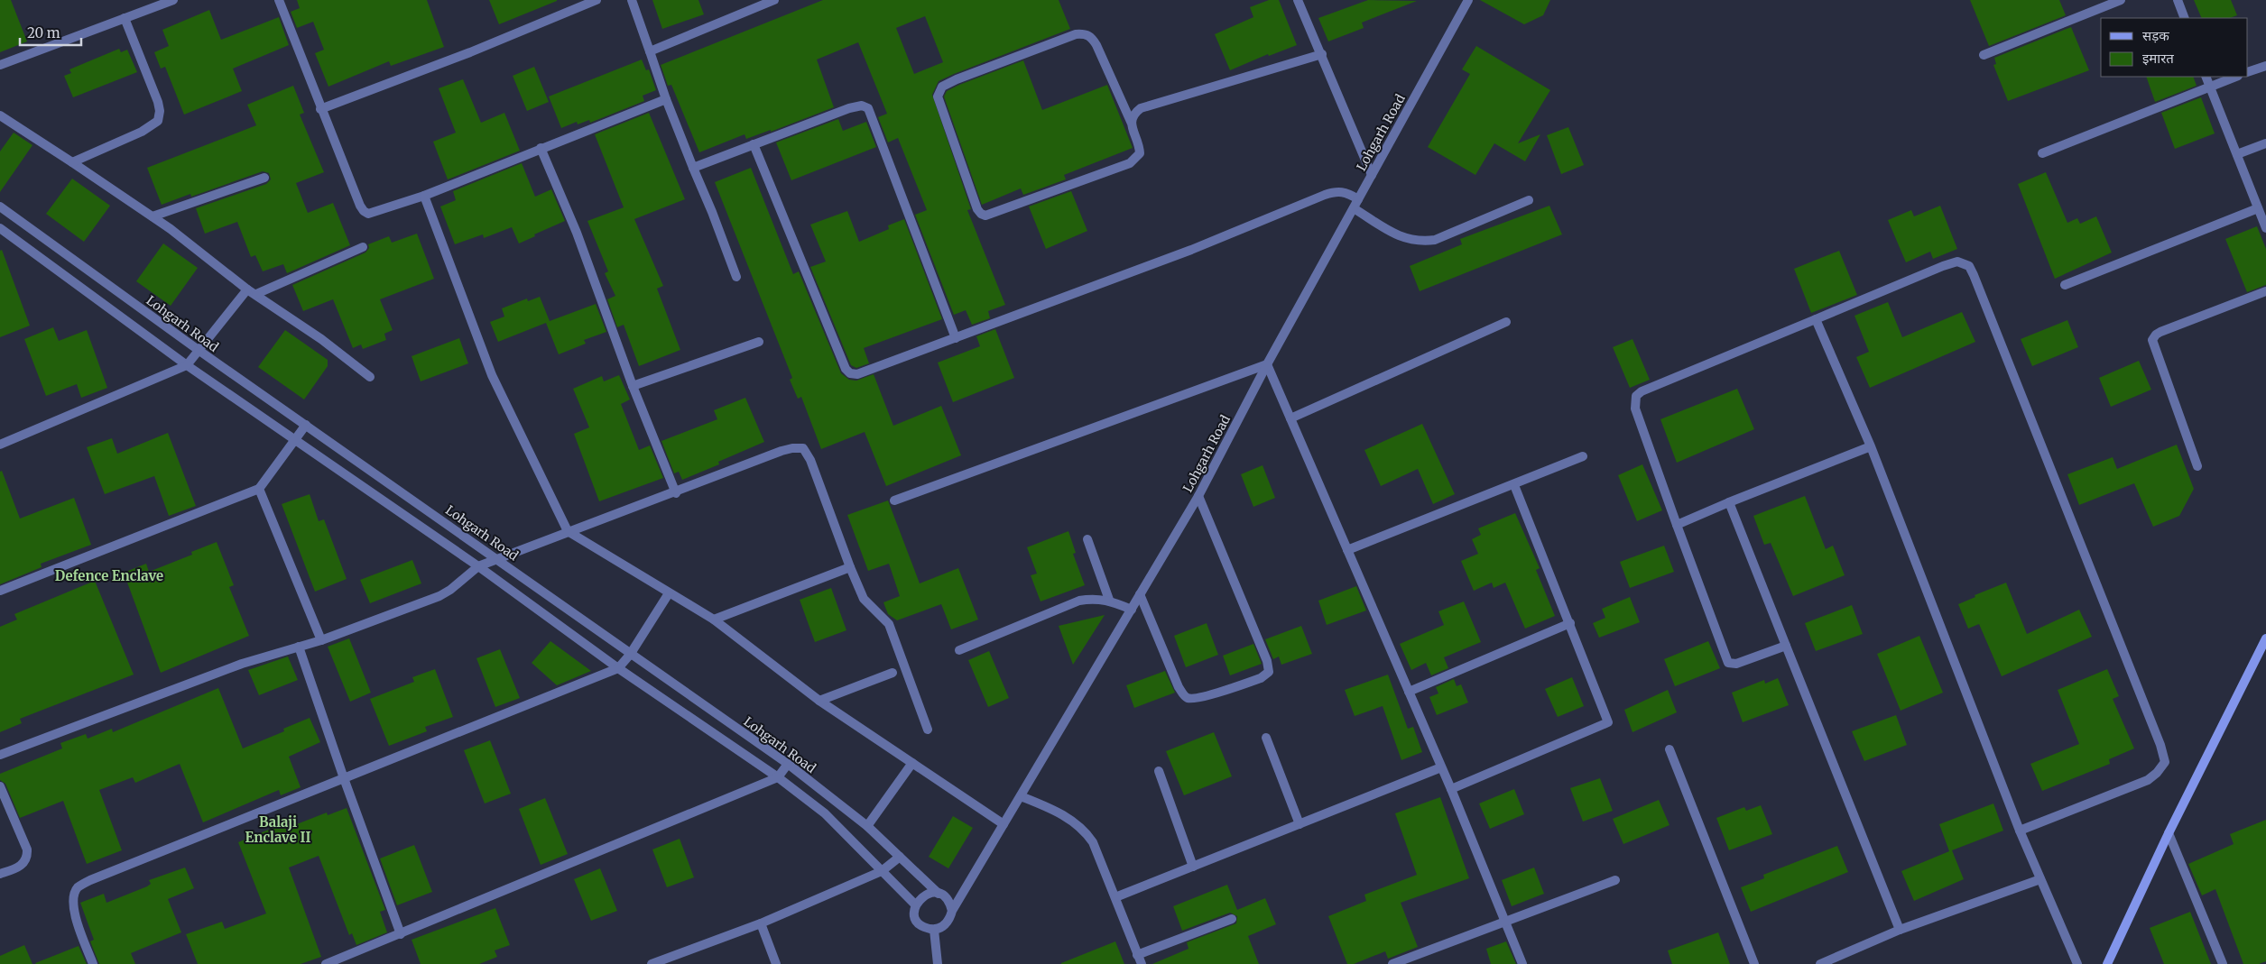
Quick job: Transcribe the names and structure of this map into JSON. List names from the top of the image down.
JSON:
{
  "streets": {
    "street": ["Lohgarh Road"]
  },
  "districts": ["Defence Enclave", "Balaji Enclave II"],
  "legend": ["सड़क", "इमारत"],
  "scale_bar": "20 m"
}
